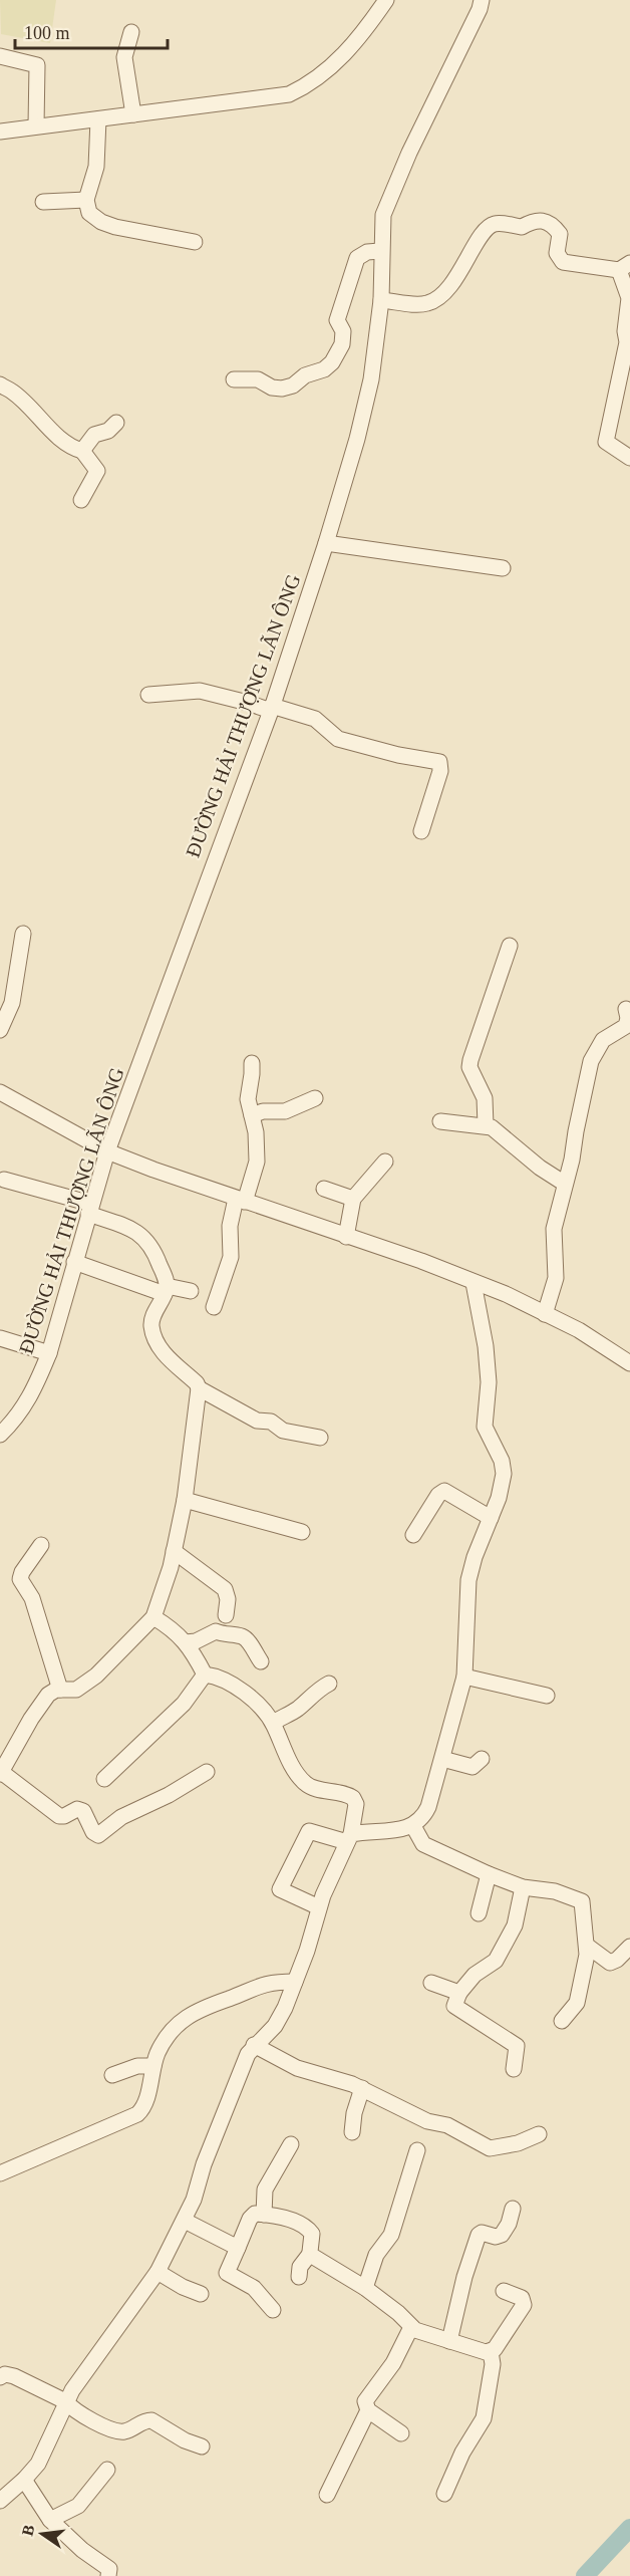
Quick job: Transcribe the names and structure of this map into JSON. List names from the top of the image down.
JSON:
{
  "streets": {
    "street": ["ĐƯỜNG HẢI THƯỢNG LÃN ÔNG"]
  },
  "scale_bar": "100 m",
  "north": "left"
}
